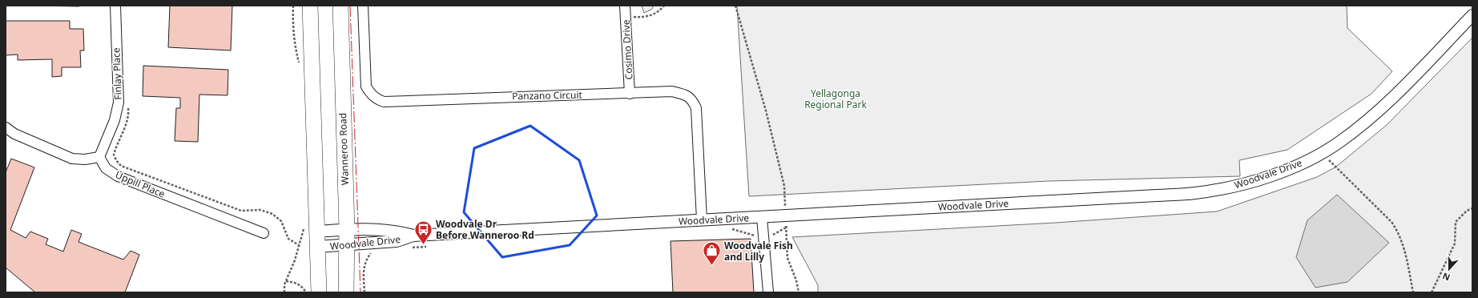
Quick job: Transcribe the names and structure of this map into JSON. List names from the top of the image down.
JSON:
{
  "streets": {
    "highway": ["Wanneroo Road"],
    "street": [
      "Cosimo Drive",
      "Finlay Place",
      "Panzano Circuit",
      "Woodvale Drive",
      "Uppill Place"
    ]
  },
  "crossings": [
    ["Cosimo Drive", "Panzano Circuit"],
    ["Finlay Place", "Uppill Place"],
    ["Panzano Circuit", "Woodvale Drive"],
    ["Wanneroo Road", "Woodvale Drive"]
  ],
  "parks": ["Yellagonga Regional Park"],
  "places": {
    "bus stop": ["Woodvale Dr Before Wanneroo Rd"],
    "shop": ["Woodvale Fish and Lilly"]
  },
  "north": "bottom"
}
